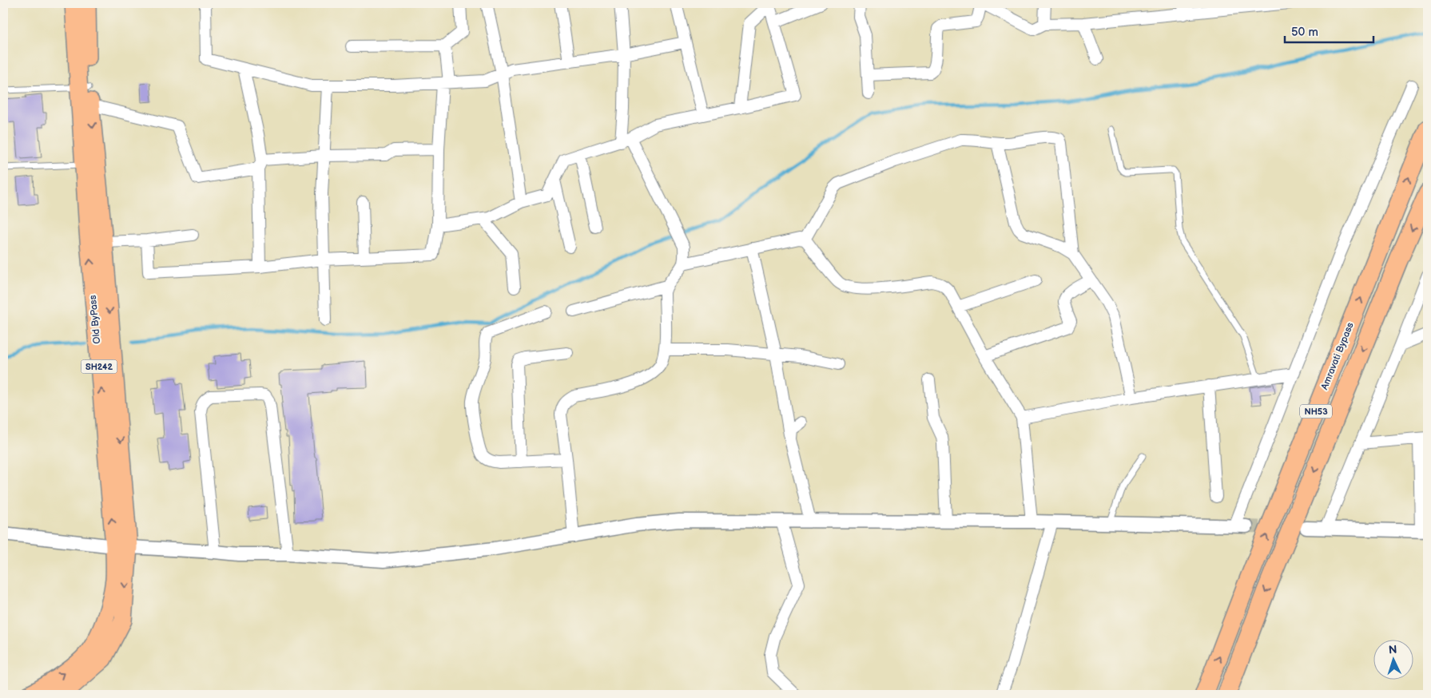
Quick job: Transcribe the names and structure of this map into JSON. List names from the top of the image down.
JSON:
{
  "streets": {
    "highway": ["Amravati Bypass", "NH53"],
    "main road": ["Old ByPass", "SH242"]
  },
  "scale_bar": "50 m",
  "north": "top"
}
